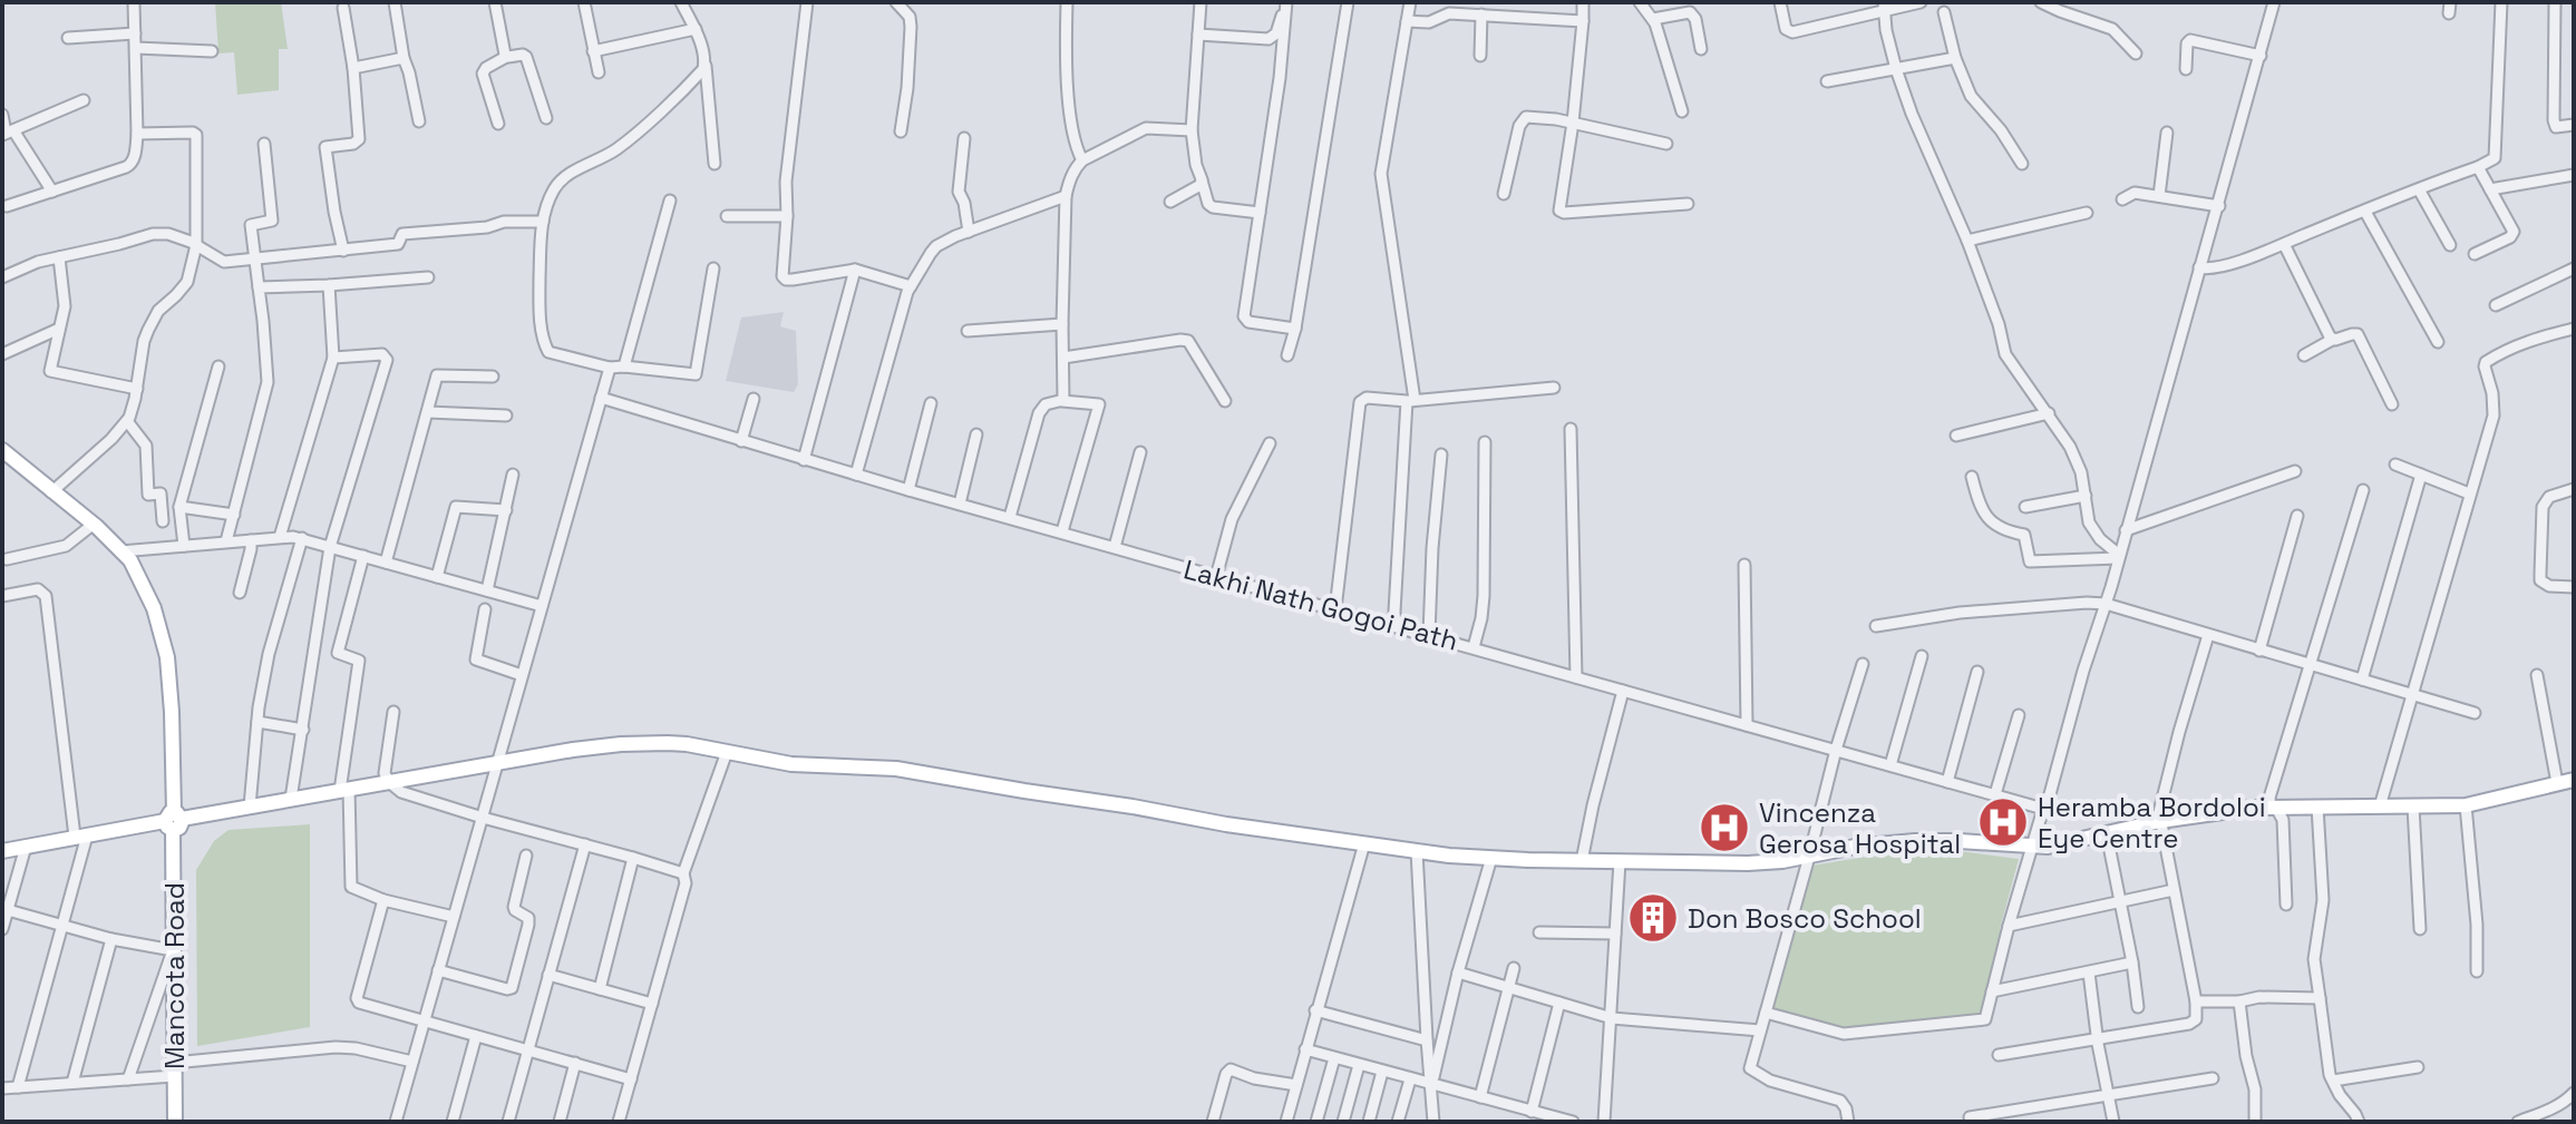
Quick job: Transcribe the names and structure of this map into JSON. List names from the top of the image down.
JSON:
{
  "streets": {
    "main road": ["Mancota Road"],
    "street": ["Lakhi Nath Gogoi Path"]
  },
  "places": {
    "hospital": ["Heramba Bordoloi Eye Centre", "Vincenza Gerosa Hospital"],
    "building": ["Don Bosco School"]
  }
}
